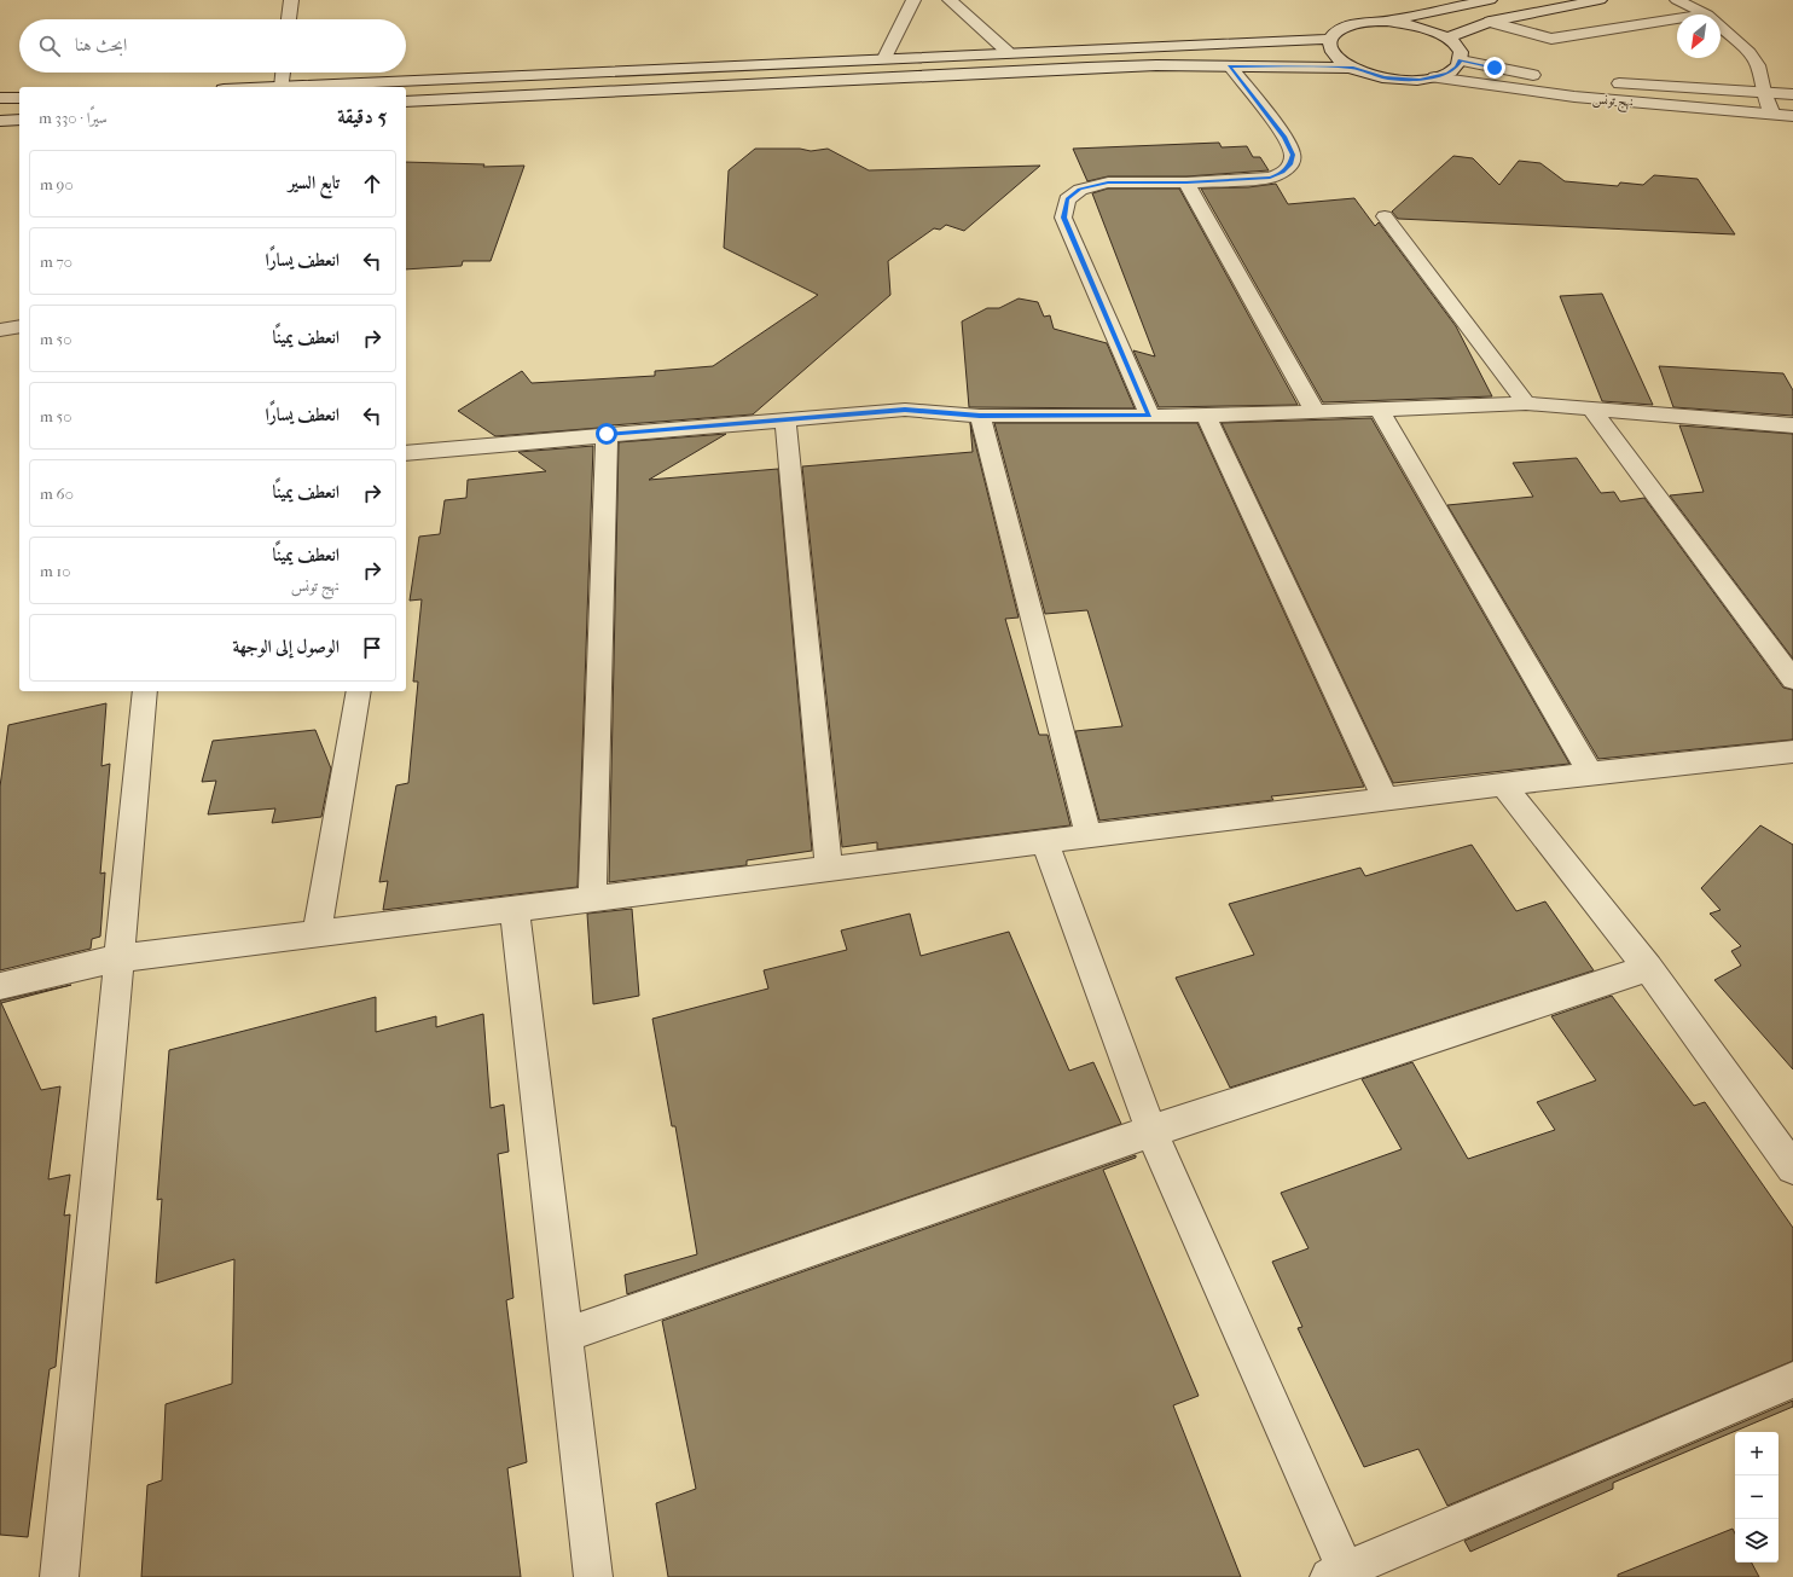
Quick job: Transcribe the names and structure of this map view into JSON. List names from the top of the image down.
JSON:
{
  "streets": {
    "street": ["نهج تونس"]
  },
  "north": "bottom left",
  "page": {
    "search": "ابحث هنا",
    "heading": ["5 دقيقة", "سيرًا · 330 m"],
    "list": [
      ["تابع السير", "90 m"],
      ["انعطف يسارًا", "70 m"],
      ["انعطف يمينًا", "50 m"],
      ["انعطف يسارًا", "50 m"],
      ["انعطف يمينًا", "60 m"],
      ["انعطف يمينًا", "نهج تونس", "10 m"],
      "الوصول إلى الوجهة"
    ],
    "map_buttons": ["+", "−"]
  }
}
